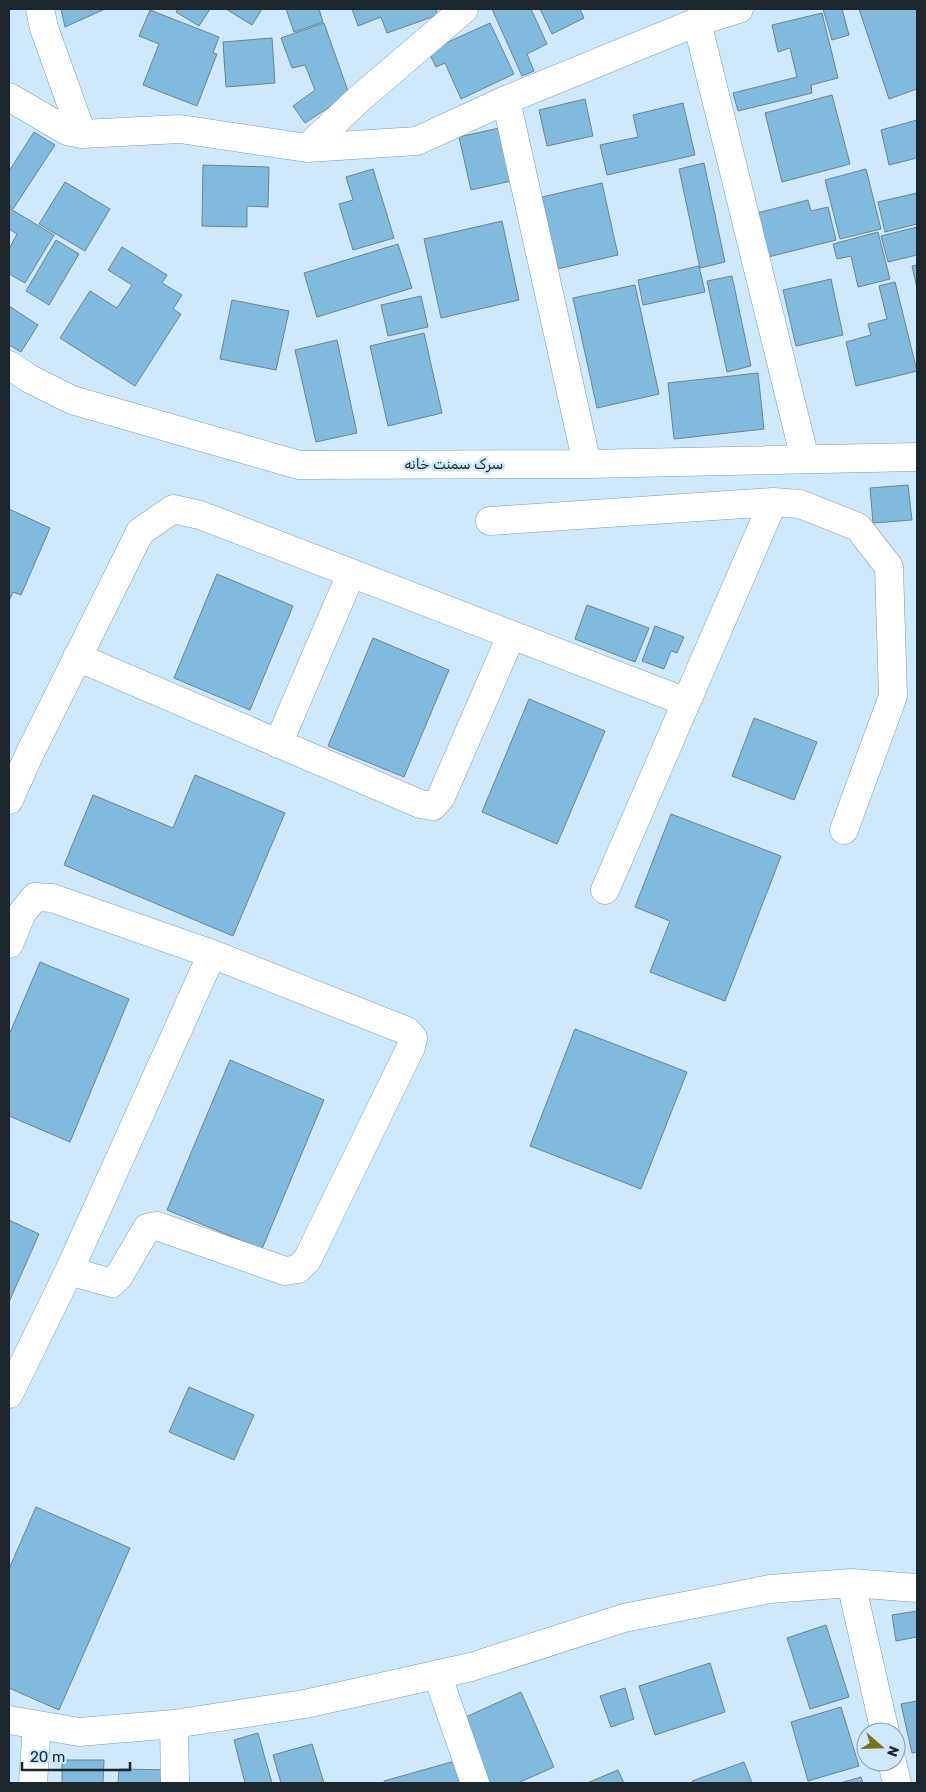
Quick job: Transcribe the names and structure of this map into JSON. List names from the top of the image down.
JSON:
{
  "streets": {
    "street": ["سرک سمنت خانه"]
  },
  "scale_bar": "20 m",
  "north": "right"
}
